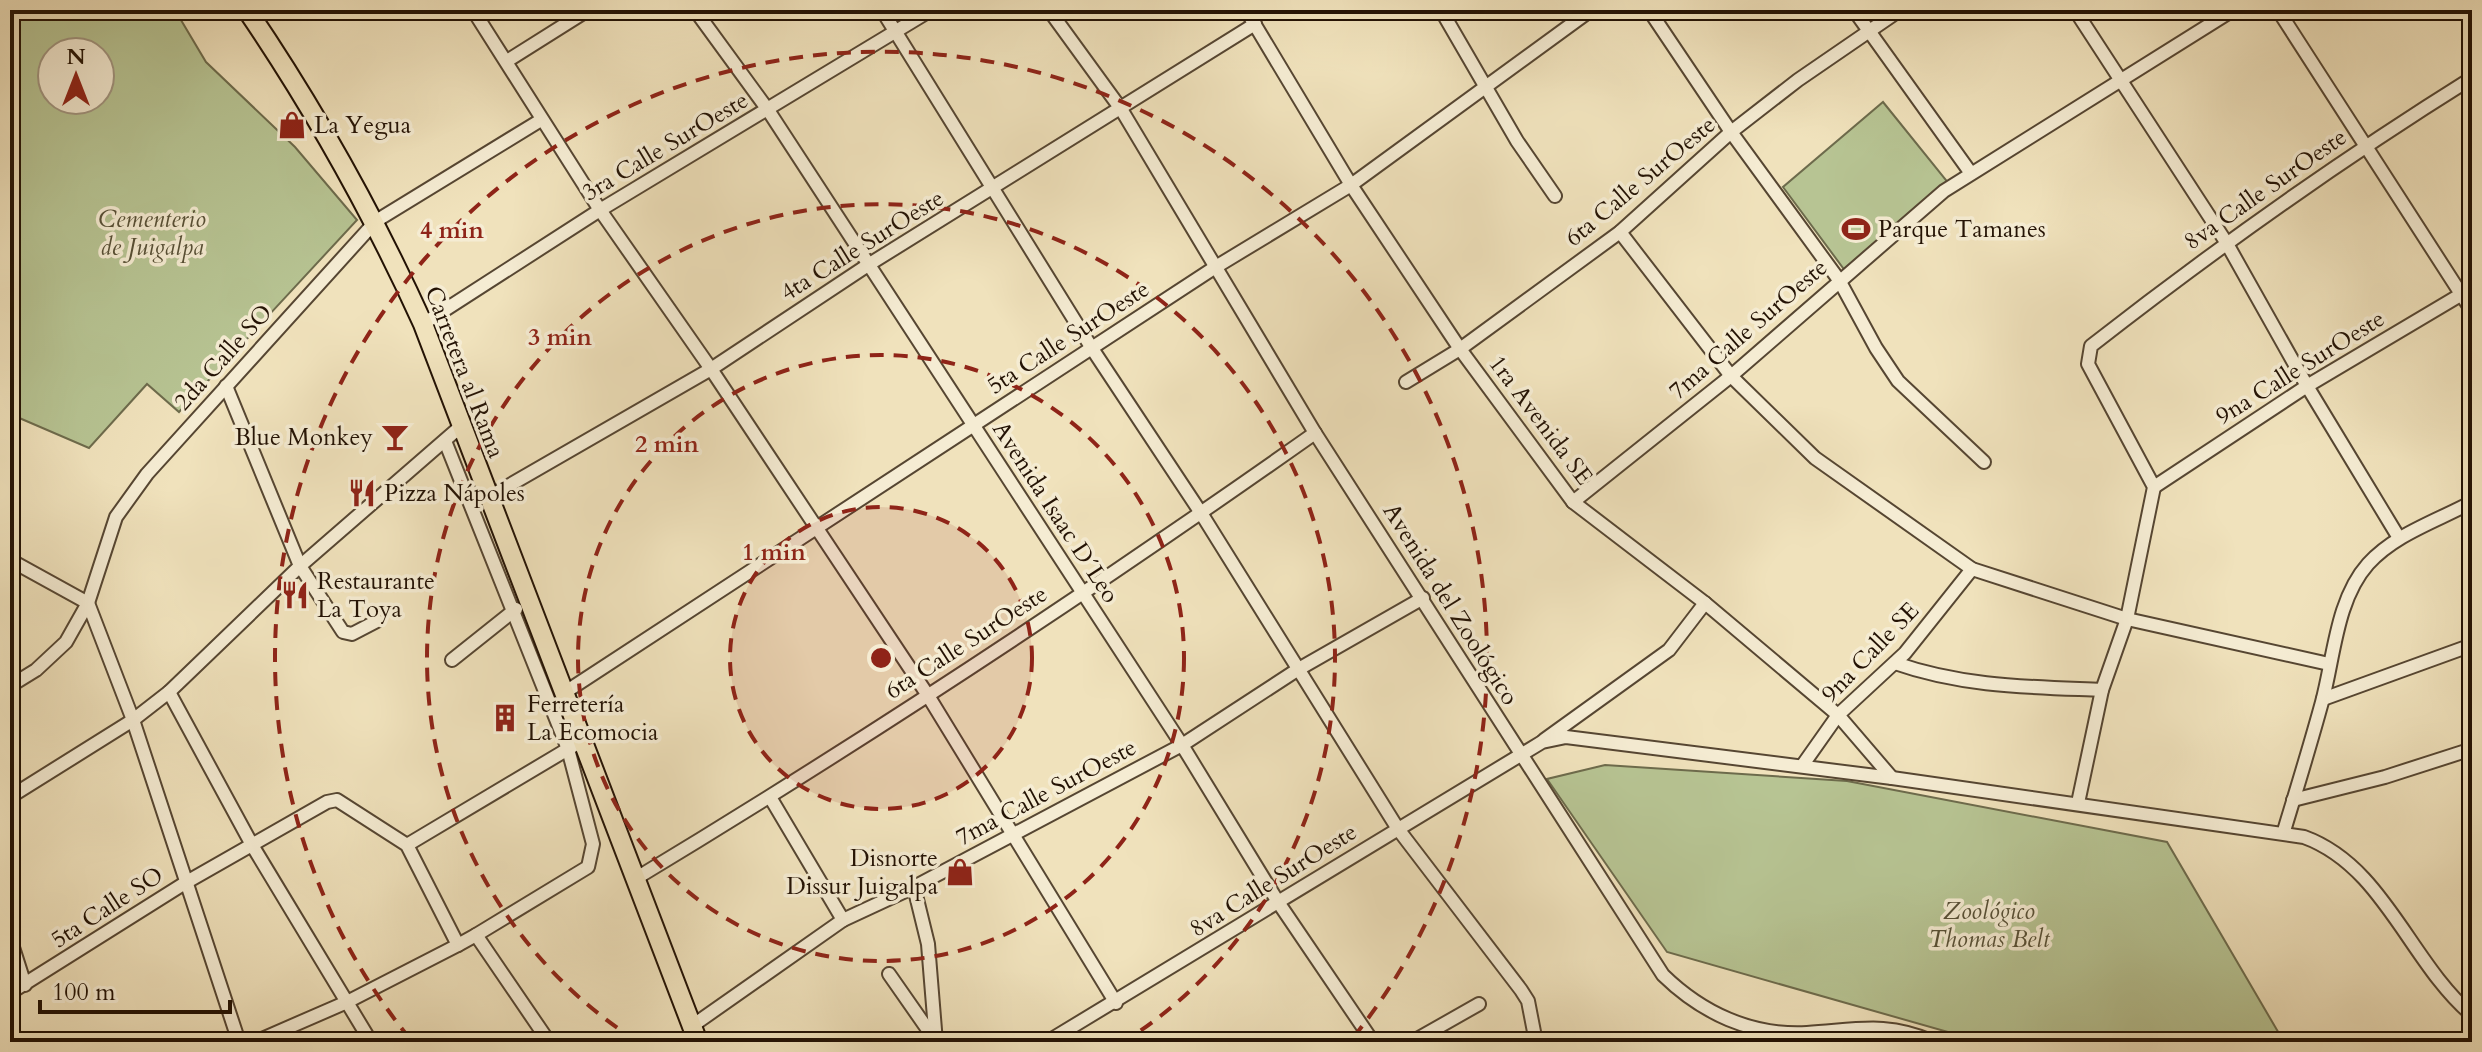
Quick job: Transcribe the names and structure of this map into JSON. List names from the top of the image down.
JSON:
{
  "streets": {
    "highway": ["Carretera al Rama"],
    "street": [
      "3ra Calle SurOeste",
      "6ta Calle SurOeste",
      "8va Calle SurOeste",
      "4ta Calle SurOeste",
      "7ma Calle SurOeste",
      "5ta Calle SurOeste",
      "2da Calle SO",
      "9na Calle SurOeste",
      "1ra Avenida SE",
      "Avenida Isaac D´Leo",
      "Avenida del Zoológico",
      "9na Calle SE",
      "5ta Calle SO"
    ]
  },
  "crossings": [
    ["3ra Calle SurOeste", "Carretera al Rama"],
    ["3ra Calle SurOeste", "Avenida Isaac D´Leo"],
    ["6ta Calle SurOeste", "Carretera al Rama"],
    ["6ta Calle SurOeste", "1ra Avenida SE"],
    ["6ta Calle SurOeste", "Avenida Isaac D´Leo"],
    ["6ta Calle SurOeste", "Avenida del Zoológico"],
    ["8va Calle SurOeste", "9na Calle SurOeste"],
    ["8va Calle SurOeste", "1ra Avenida SE"],
    ["8va Calle SurOeste", "Avenida Isaac D´Leo"],
    ["8va Calle SurOeste", "Avenida del Zoológico"],
    ["4ta Calle SurOeste", "Carretera al Rama"],
    ["4ta Calle SurOeste", "1ra Avenida SE"],
    ["4ta Calle SurOeste", "Avenida Isaac D´Leo"],
    ["4ta Calle SurOeste", "Avenida del Zoológico"],
    ["7ma Calle SurOeste", "Carretera al Rama"],
    ["7ma Calle SurOeste", "1ra Avenida SE"],
    ["7ma Calle SurOeste", "Avenida Isaac D´Leo"],
    ["7ma Calle SurOeste", "Avenida del Zoológico"],
    ["5ta Calle SurOeste", "Carretera al Rama"],
    ["5ta Calle SurOeste", "1ra Avenida SE"],
    ["5ta Calle SurOeste", "Avenida Isaac D´Leo"],
    ["5ta Calle SurOeste", "Avenida del Zoológico"],
    ["2da Calle SO", "Carretera al Rama"],
    ["1ra Avenida SE", "9na Calle SE"]
  ],
  "parks": ["Cementerio de Juigalpa", "Zoológico Thomas Belt"],
  "places": {
    "shop": ["La Yegua", "Disnorte Dissur Juigalpa"],
    "sports": ["Parque Tamanes"],
    "bar": ["Blue Monkey"],
    "restaurant": ["Pizza Nápoles", "Restaurante La Toya"],
    "building": ["Ferretería La Ecomocia"]
  },
  "scale_bar": "100 m",
  "north": "top",
  "rings": [
    "4 min",
    "3 min",
    "2 min",
    "1 min"
  ]
}
